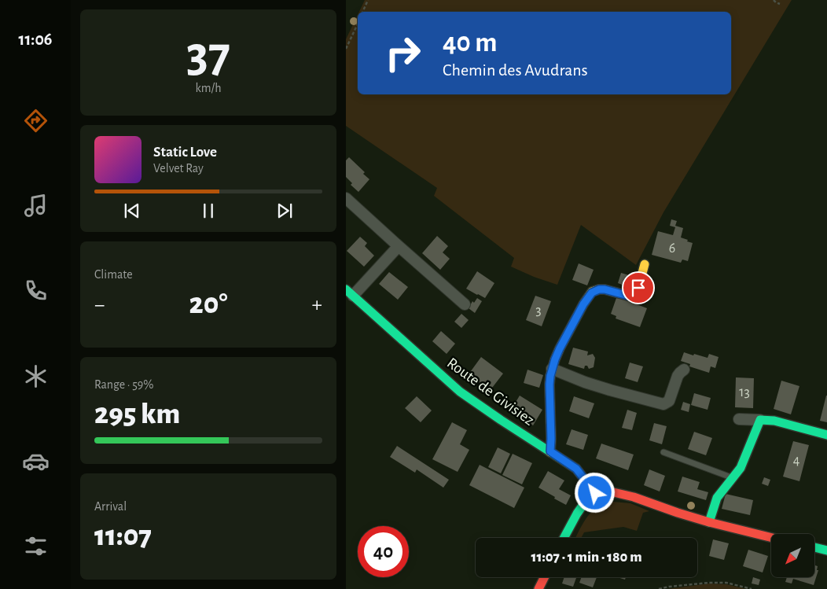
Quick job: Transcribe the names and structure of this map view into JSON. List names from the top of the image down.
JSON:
{
  "streets": {
    "street": ["Route de Givisiez"]
  },
  "house_numbers": [
    "6",
    "3",
    "13",
    "4"
  ],
  "north": "bottom left",
  "page": {
    "tabs": "11:06",
    "tile": [
      ["37", "km/h"],
      "Climate",
      ["Range · 59%", "295 km"],
      ["Arrival", "11:07"]
    ],
    "turn": ["40 m", "Chemin des Avudrans"],
    "song": ["Static Love", "Velvet Ray"],
    "heat": ["−", "20°", "+"],
    "limit": "40",
    "trip": "11:07 · 1 min · 180 m"
  }
}
